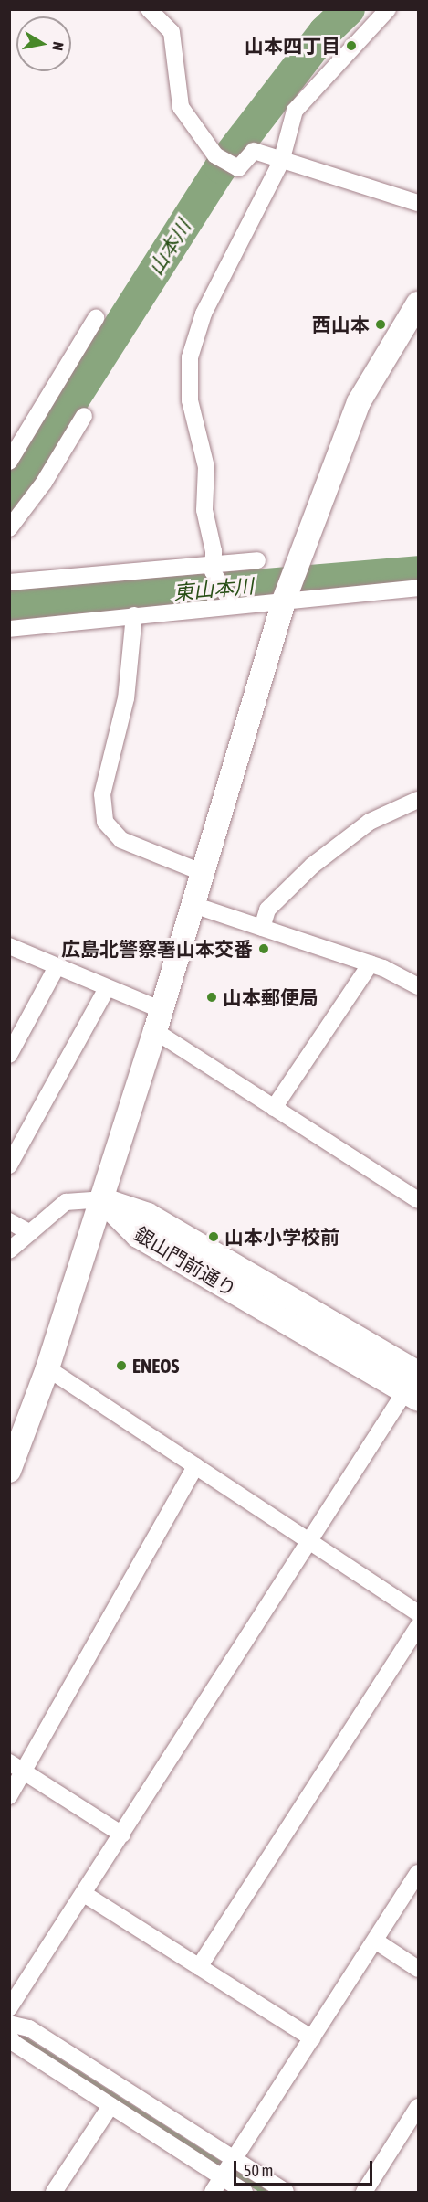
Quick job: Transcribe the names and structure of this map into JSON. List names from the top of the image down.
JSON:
{
  "streets": {
    "street": ["銀山門前通り"]
  },
  "water": ["山本川", "東山本川"],
  "places": [
    "山本四丁目",
    "西山本",
    "広島北警察署山本交番",
    "山本郵便局",
    "山本小学校前",
    "ENEOS"
  ],
  "scale_bar": "50 m",
  "north": "right"
}
